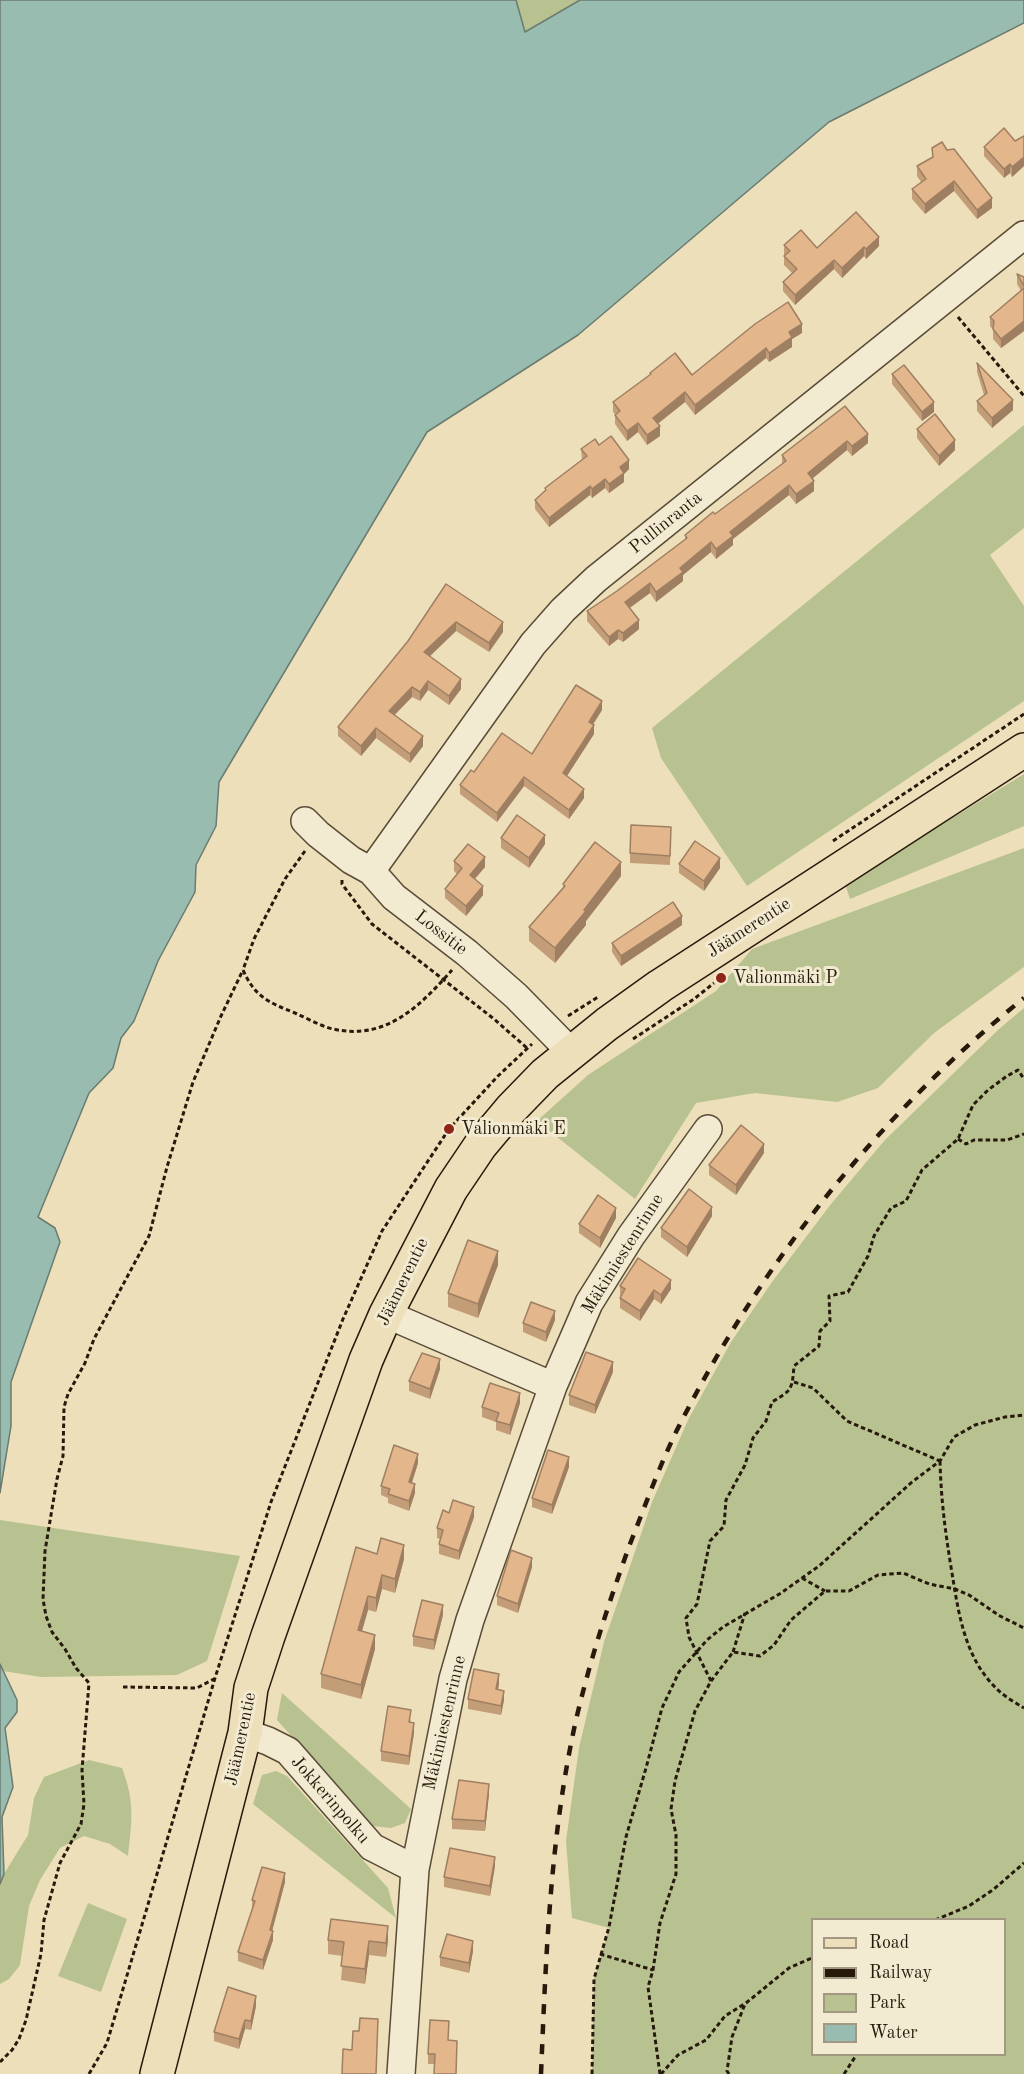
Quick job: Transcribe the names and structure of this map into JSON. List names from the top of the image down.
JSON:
{
  "streets": {
    "main road": ["Jäämerentie"],
    "street": [
      "Pullinranta",
      "Lossitie",
      "Mäkimiestenrinne",
      "Jokkerinpolku"
    ]
  },
  "crossings": [
    ["Pullinranta", "Lossitie"],
    ["Jäämerentie", "Lossitie"],
    ["Jäämerentie", "Jokkerinpolku"],
    ["Mäkimiestenrinne", "Jokkerinpolku"]
  ],
  "places": ["Valionmäki P", "Valionmäki E"],
  "legend": [
    "Road",
    "Railway",
    "Park",
    "Water"
  ]
}
